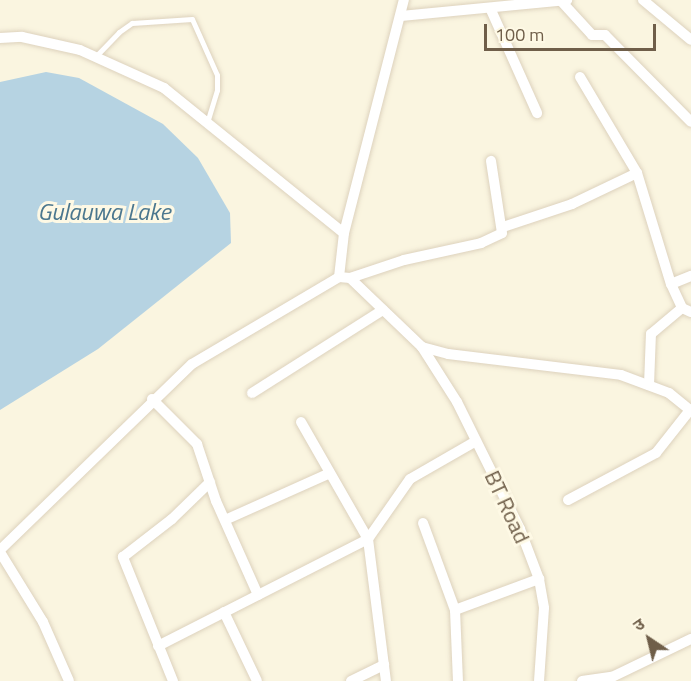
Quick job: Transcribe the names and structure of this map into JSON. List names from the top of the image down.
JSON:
{
  "streets": {
    "street": ["BT Road"]
  },
  "water": ["Gulauwa Lake"],
  "scale_bar": "100 m",
  "north": "top left"
}
